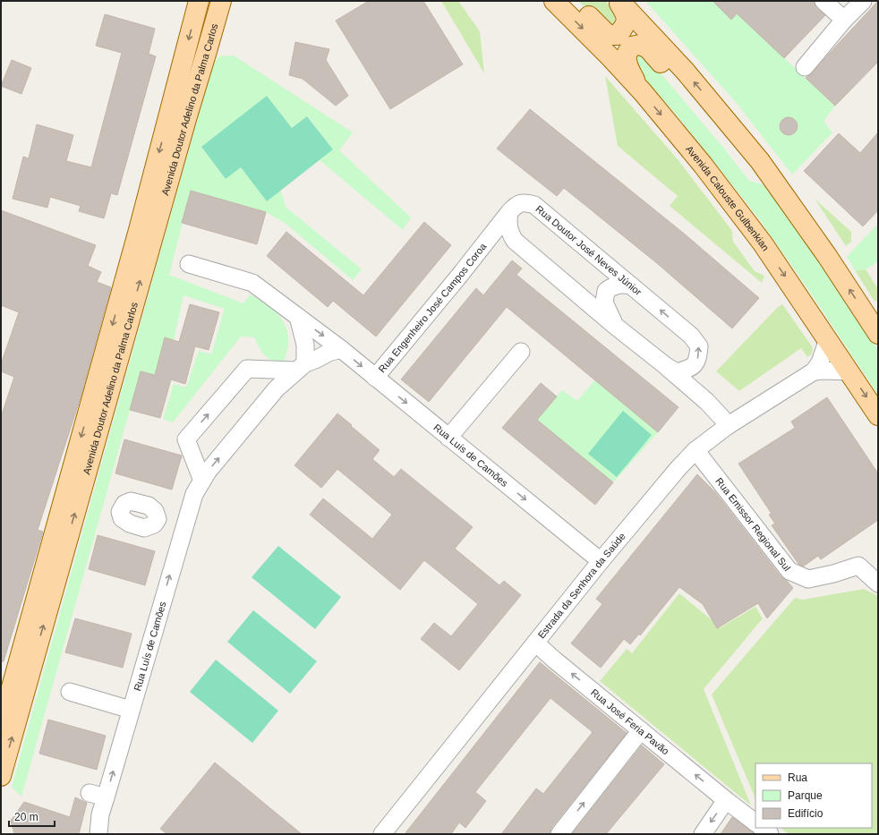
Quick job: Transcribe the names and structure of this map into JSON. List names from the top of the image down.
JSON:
{
  "streets": {
    "main road": ["Avenida Doutor Adelino da Palma Carlos", "Avenida Calouste Gulbenkian"],
    "street": [
      "Rua Doutor José Neves Júnior",
      "Rua Engenheiro José Campos Coroa",
      "Rua Luís de Camões",
      "Rua Emissor Regional Sul",
      "Estrada da Senhora da Saúde",
      "Rua José Feria Pavão"
    ]
  },
  "crossings": [
    ["Rua Doutor José Neves Júnior", "Rua Engenheiro José Campos Coroa"],
    ["Rua Doutor José Neves Júnior", "Estrada da Senhora da Saúde"],
    ["Rua Engenheiro José Campos Coroa", "Rua Luís de Camões"],
    ["Rua Luís de Camões", "Estrada da Senhora da Saúde"],
    ["Rua Emissor Regional Sul", "Estrada da Senhora da Saúde"],
    ["Estrada da Senhora da Saúde", "Rua José Feria Pavão"]
  ],
  "one_way": ["Rua José Feria Pavão"],
  "legend": ["Rua", "Parque", "Edifício"],
  "scale_bar": "20 m"
}
